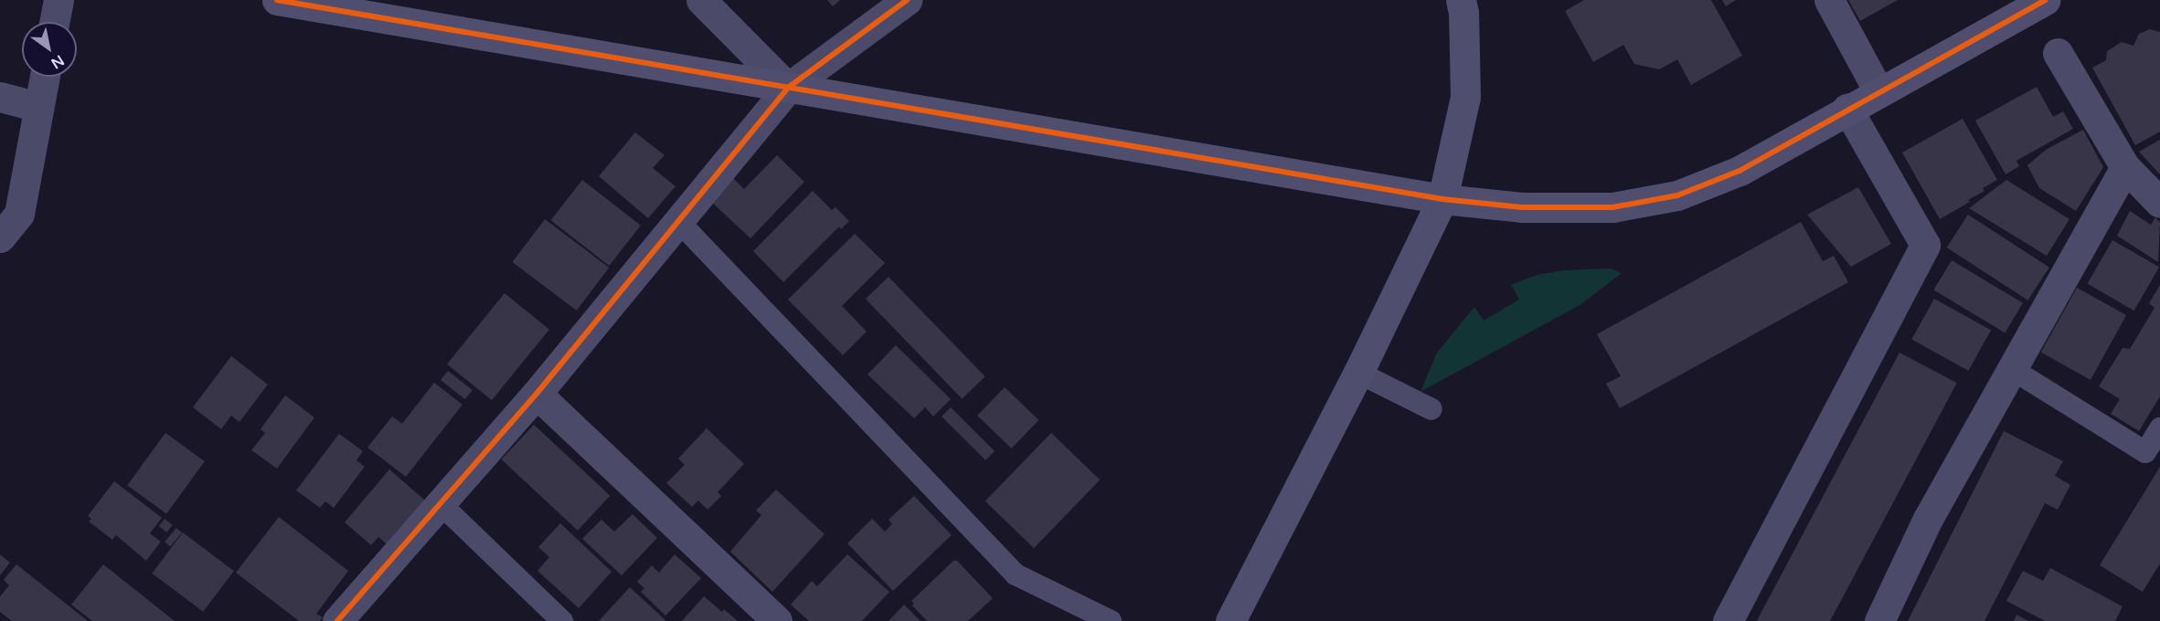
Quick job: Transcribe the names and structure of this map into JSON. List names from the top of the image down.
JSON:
{
  "north": "bottom right"
}
